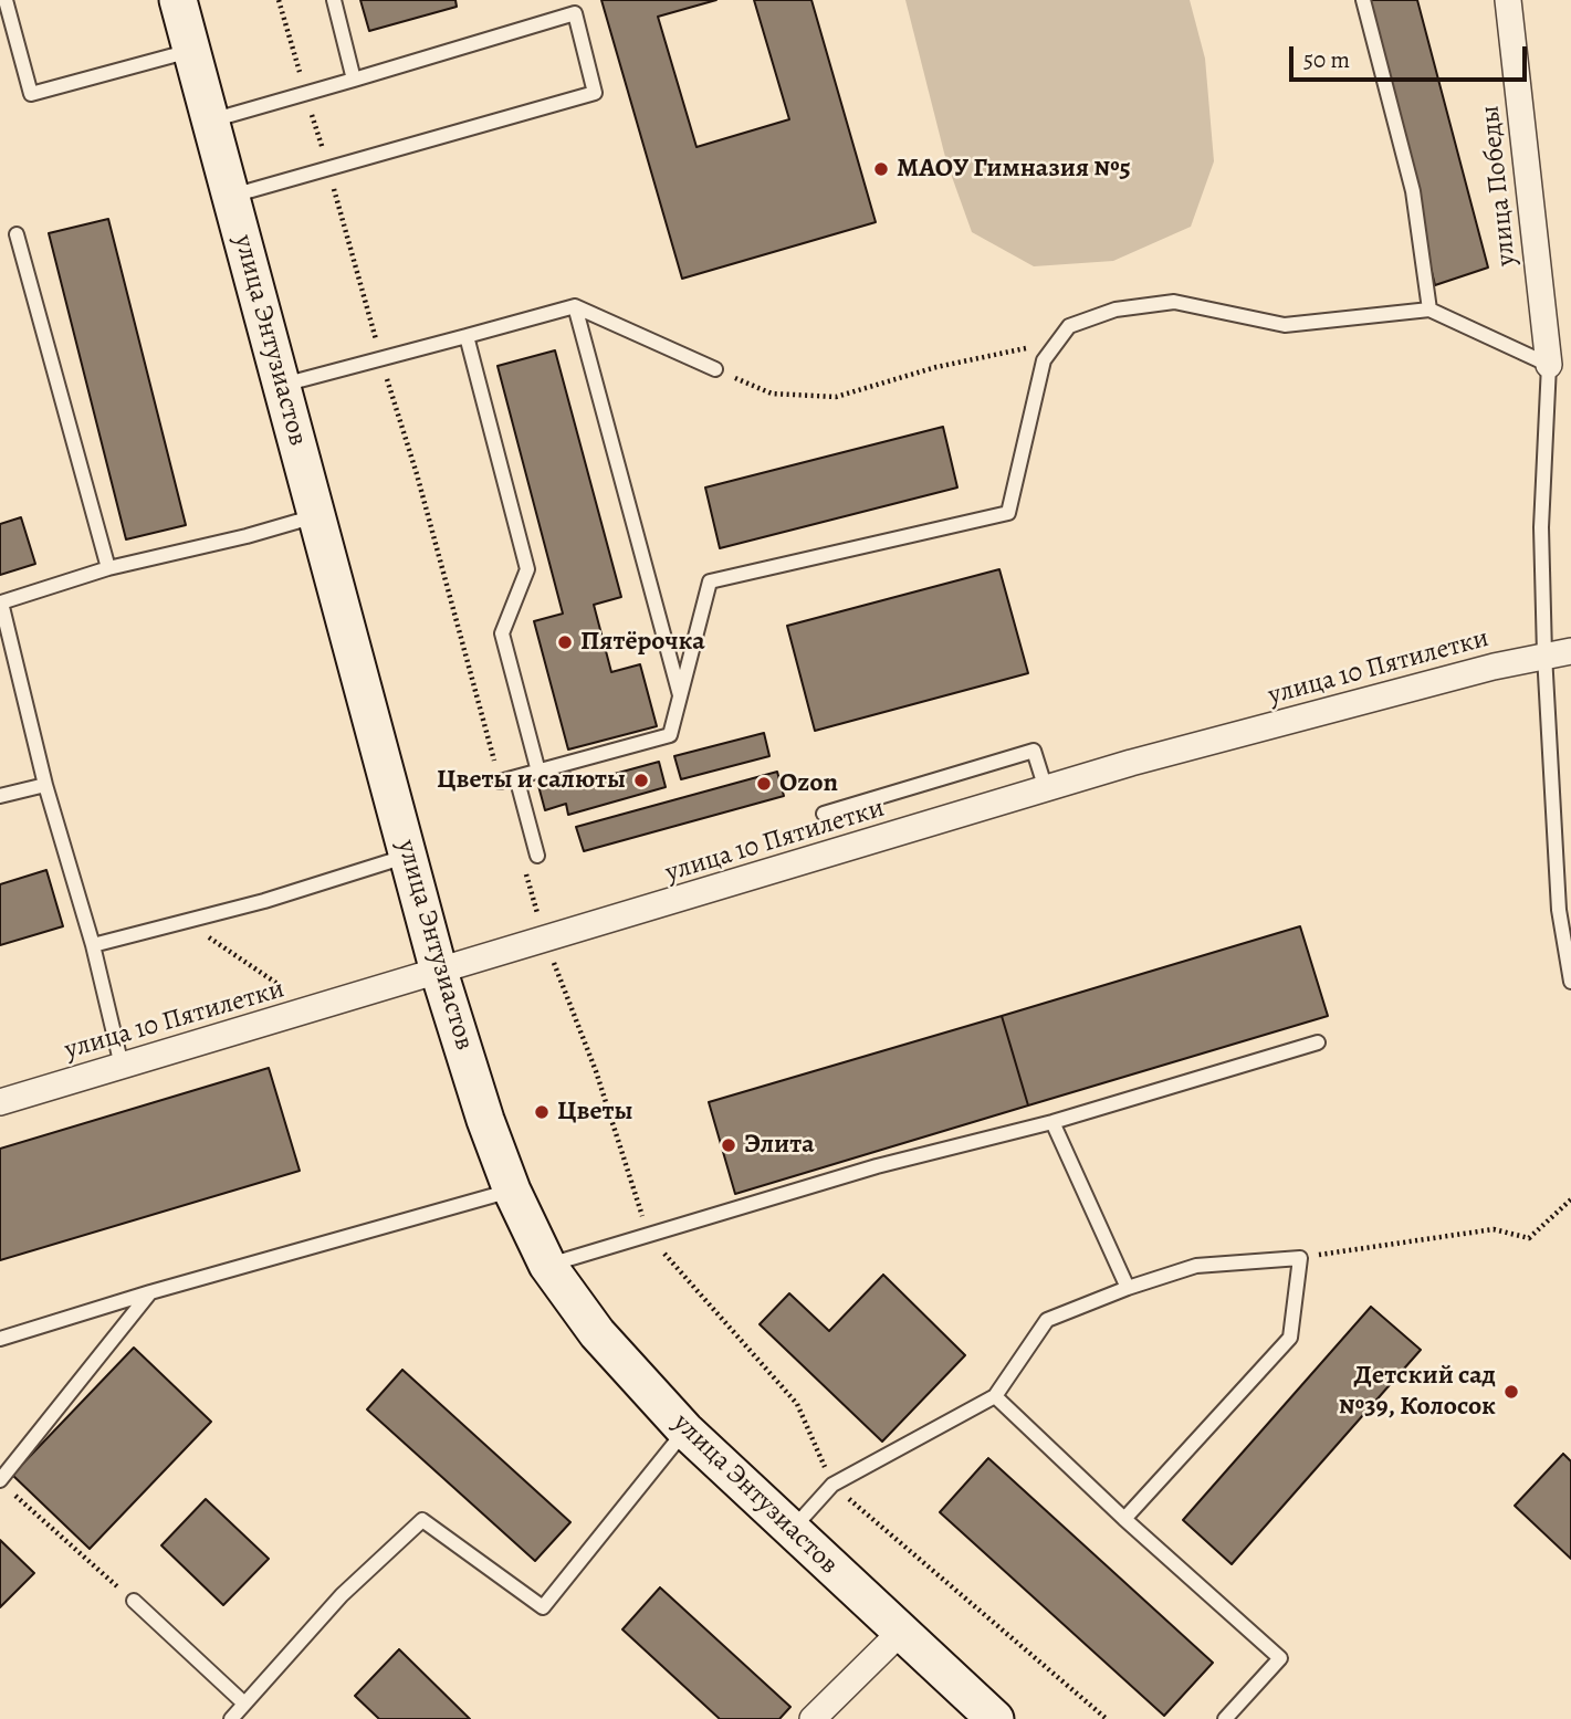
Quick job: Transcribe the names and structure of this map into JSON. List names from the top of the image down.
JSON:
{
  "streets": {
    "street": ["улица Победы", "улица Энтузиастов", "улица 10 Пятилетки"]
  },
  "crossings": [
    ["улица Энтузиастов", "улица 10 Пятилетки"]
  ],
  "places": [
    "МАОУ Гимназия №5",
    "Пятёрочка",
    "Цветы и салюты",
    "Ozon",
    "Цветы",
    "Элита",
    "Детский сад №39, Колосок"
  ],
  "scale_bar": "50 m"
}
